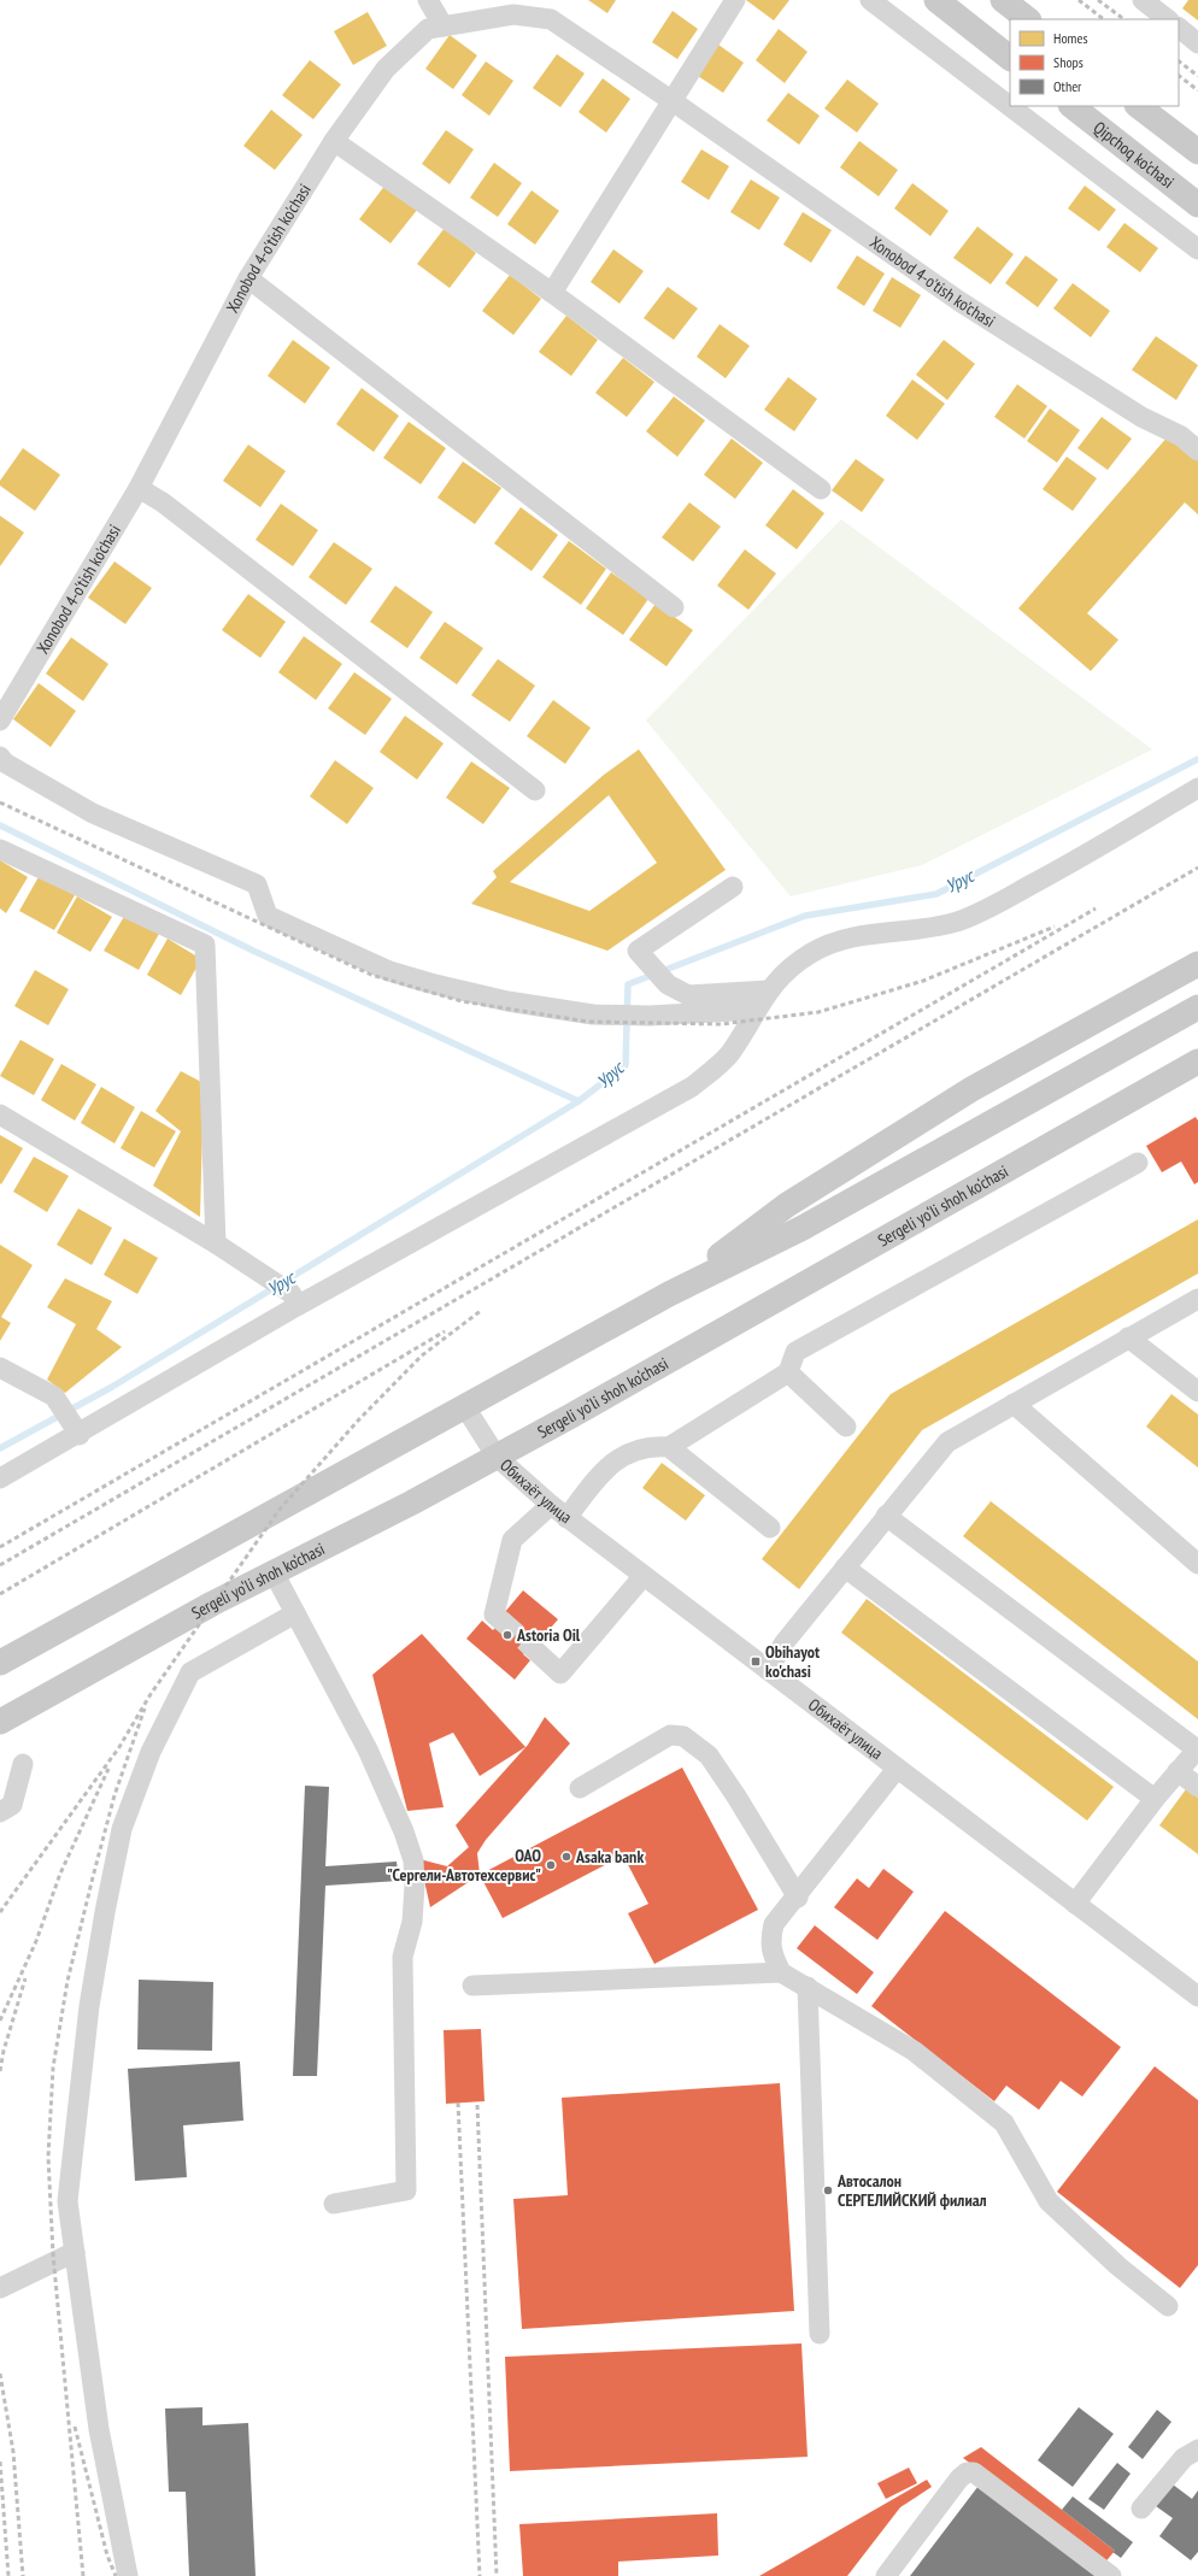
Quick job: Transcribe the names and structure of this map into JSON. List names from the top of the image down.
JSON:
{
  "streets": {
    "main road": ["Qipchoq ko'chasi", "Sergeli yo‘li shoh ko‘chasi"],
    "street": ["Xonobod 4-o'tish ko'chasi", "Обихаёт улица"]
  },
  "crossings": [
    ["Sergeli yo‘li shoh ko‘chasi", "Обихаёт улица"]
  ],
  "water": ["Урус"],
  "places": {
    "other": [
      "Astoria Oil",
      "Asaka bank",
      "ОАО \"Сергели-Автотехсервис\"",
      "Автосалон СЕРГЕЛИЙСКИЙ филиал"
    ],
    "transit": ["Obihayot ko'chasi"]
  },
  "legend": ["Homes", "Shops", "Other"]
}
